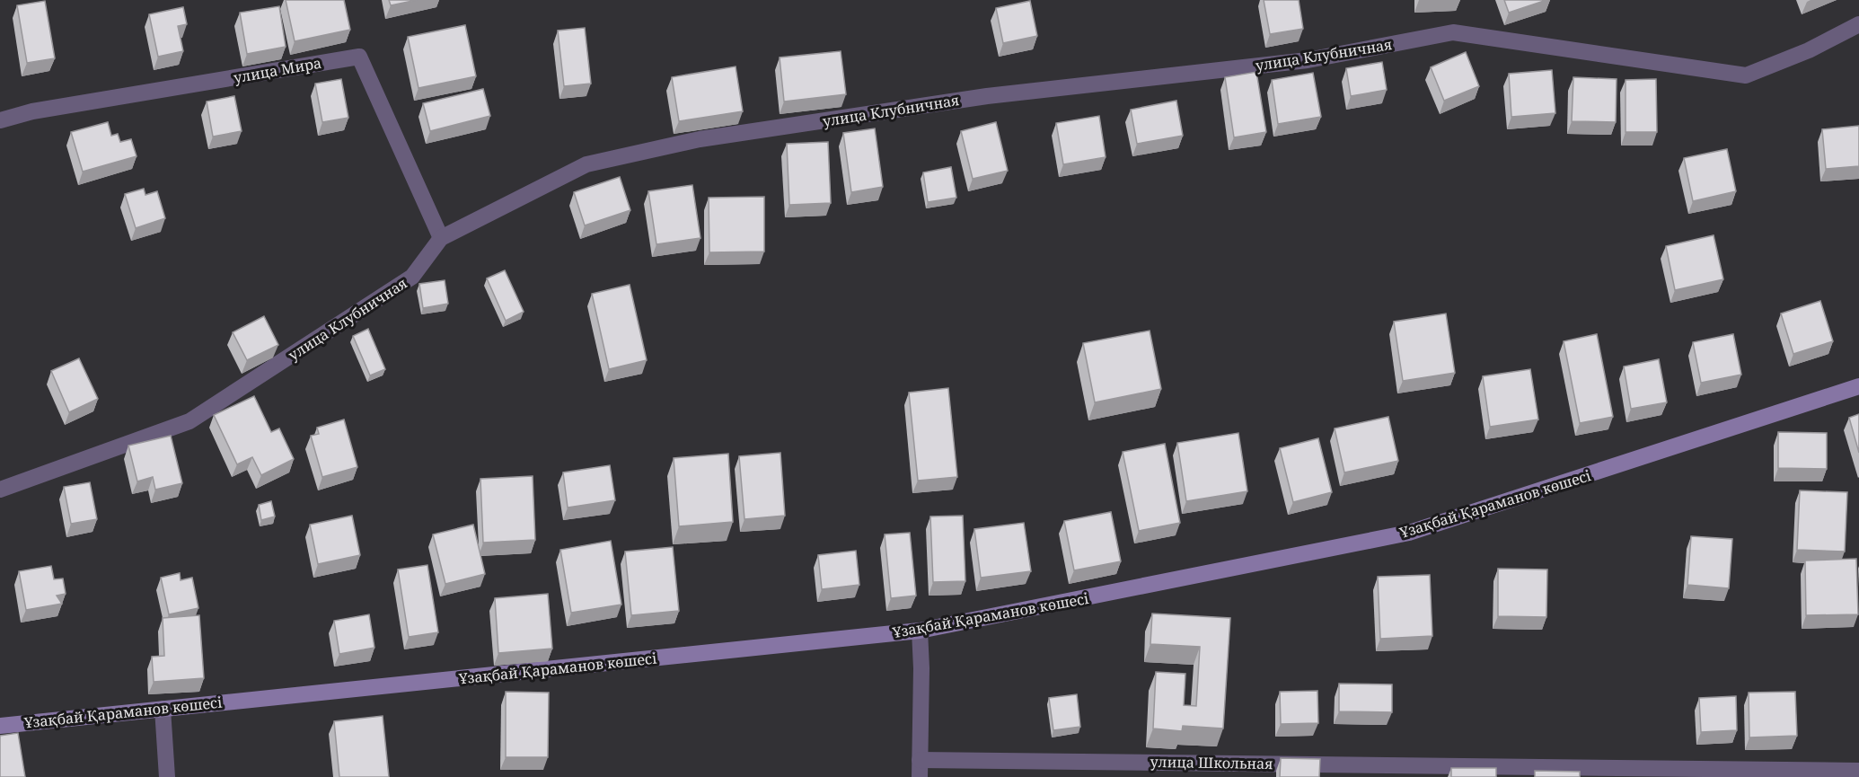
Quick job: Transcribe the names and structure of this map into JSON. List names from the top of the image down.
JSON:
{
  "streets": {
    "street": [
      "улица Клубничная",
      "улица Мира",
      "Ұзақбай Қараманов көшесі",
      "улица Школьная"
    ]
  },
  "crossings": [
    ["улица Клубничная", "улица Мира"]
  ]
}
